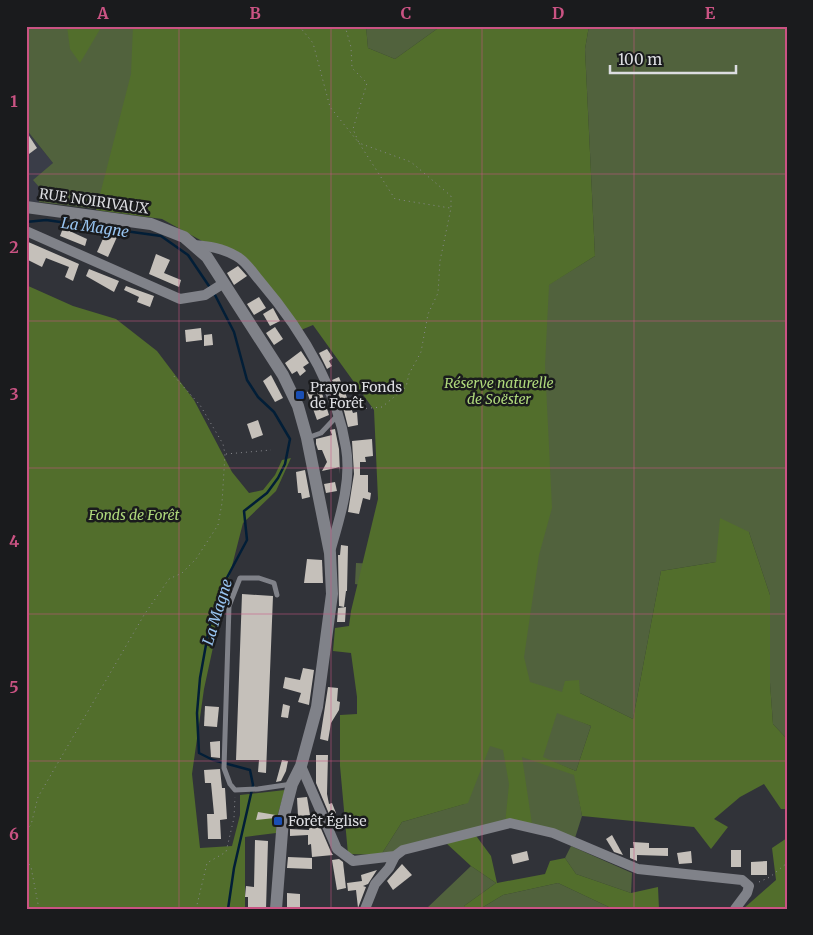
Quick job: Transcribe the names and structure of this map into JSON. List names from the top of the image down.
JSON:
{
  "streets": {
    "main road": ["RUE NOIRIVAUX"]
  },
  "water": ["La Magne"],
  "parks": ["Réserve naturelle de Soëster", "Fonds de Forêt"],
  "places": {
    "transit": ["Prayon Fonds de Forêt", "Forêt Église"]
  },
  "scale_bar": "100 m",
  "grid": {
    "columns": [
      "A",
      "B",
      "C",
      "D",
      "E"
    ],
    "rows": [
      "1",
      "2",
      "3",
      "4",
      "5",
      "6"
    ]
  }
}
